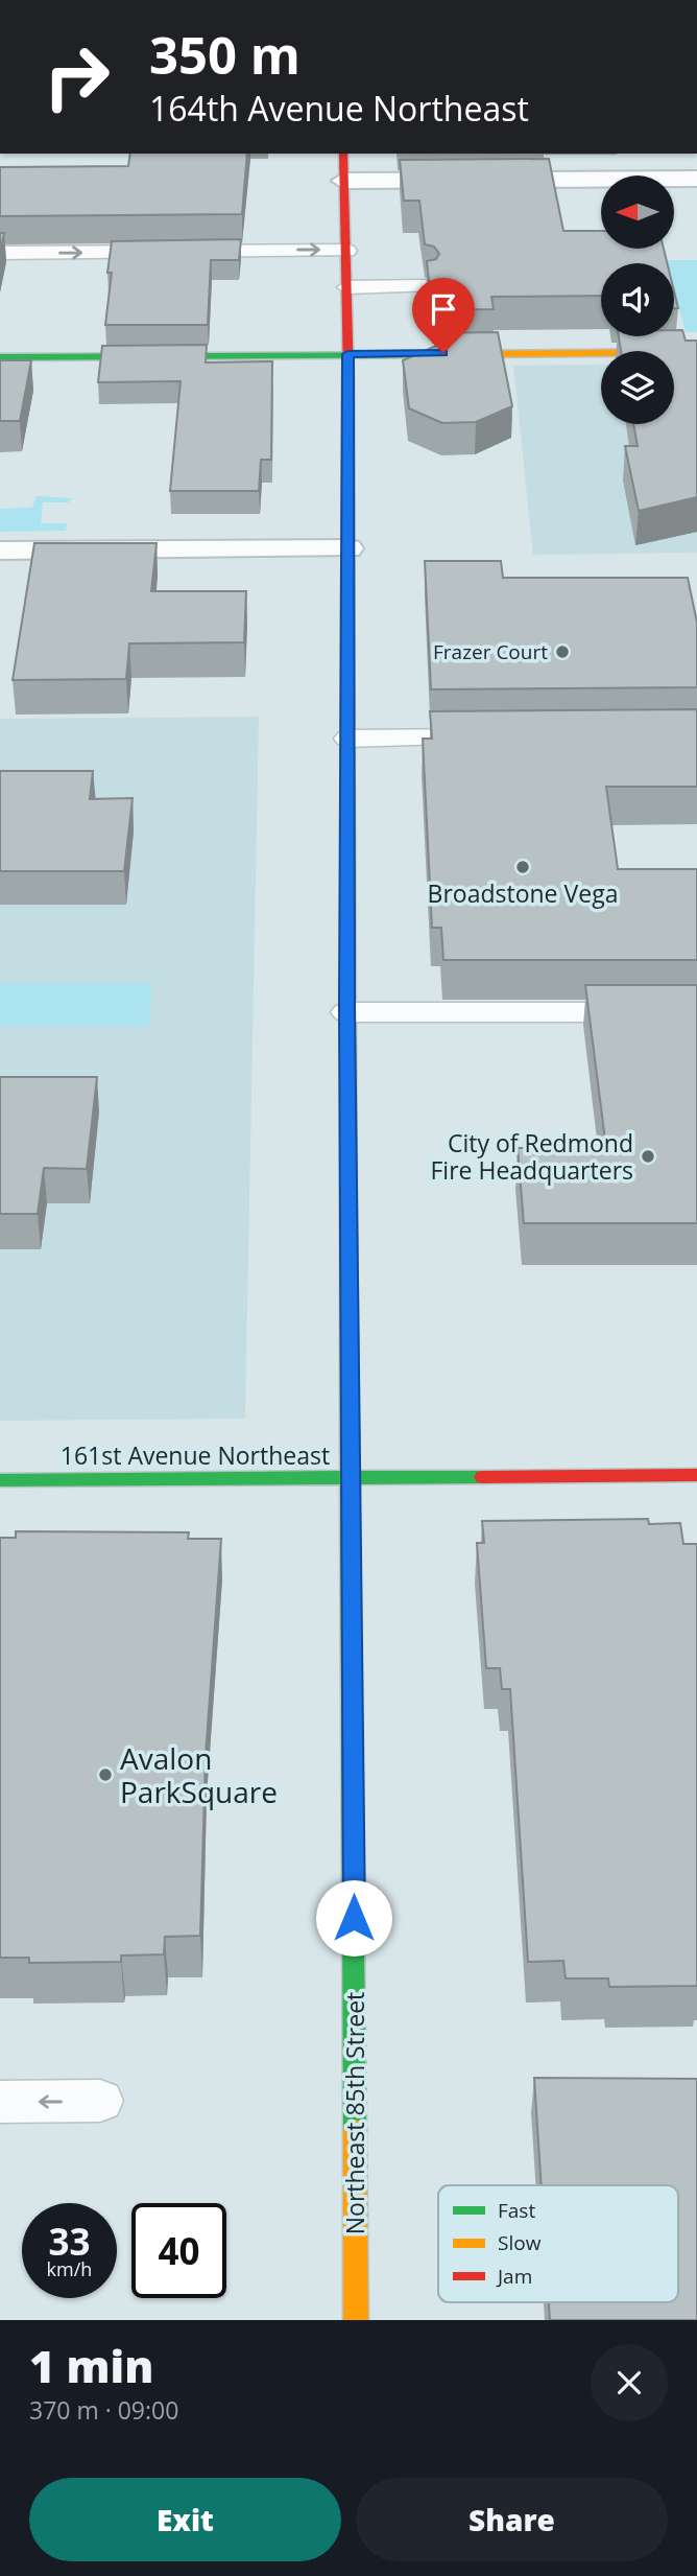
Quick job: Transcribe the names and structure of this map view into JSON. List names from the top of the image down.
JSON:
{
  "streets": {
    "street": ["161st Avenue Northeast", "Northeast 85th Street"]
  },
  "crossings": [
    ["161st Avenue Northeast", "Northeast 85th Street"]
  ],
  "places": [
    "Frazer Court",
    "Broadstone Vega",
    "City of Redmond Fire Headquarters",
    "Avalon ParkSquare"
  ],
  "legend": ["Fast", "Slow", "Jam"],
  "north": "left",
  "page": {
    "turn": ["350 m", "164th Avenue Northeast"],
    "speed": "33 km/h",
    "limit": "40",
    "heading": ["1 min", "370 m · 09:00"],
    "buttons": ["Exit", "Share"]
  }
}
